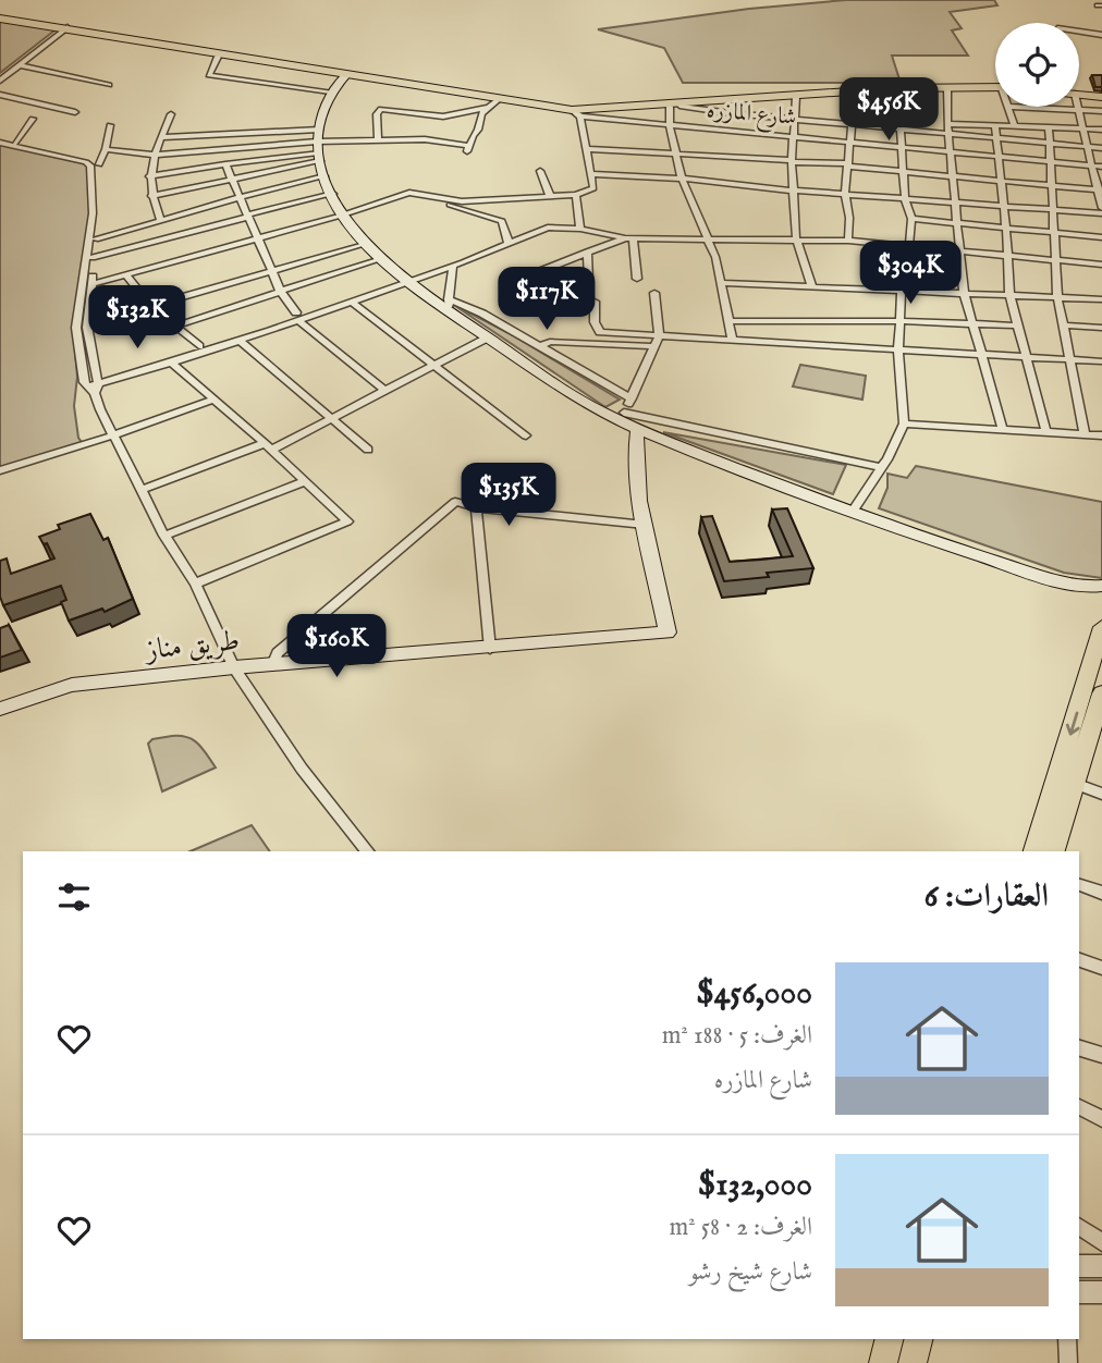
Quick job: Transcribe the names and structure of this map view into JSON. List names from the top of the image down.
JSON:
{
  "streets": {
    "main road": ["طريق مناز"],
    "street": ["شارع المازره"]
  },
  "page": {
    "price": [
      "$456K",
      "$304K",
      "$117K",
      "$132K",
      "$135K",
      "$160K"
    ],
    "heading": "العقارات: 6",
    "list": [
      {
        "name": "$456,000",
        "note": "الغرف: 5 · 188 m² · شارع المازره"
      },
      {
        "name": "$132,000",
        "note": "الغرف: 2 · 58 m² · شارع شيخ رشو"
      }
    ]
  }
}
